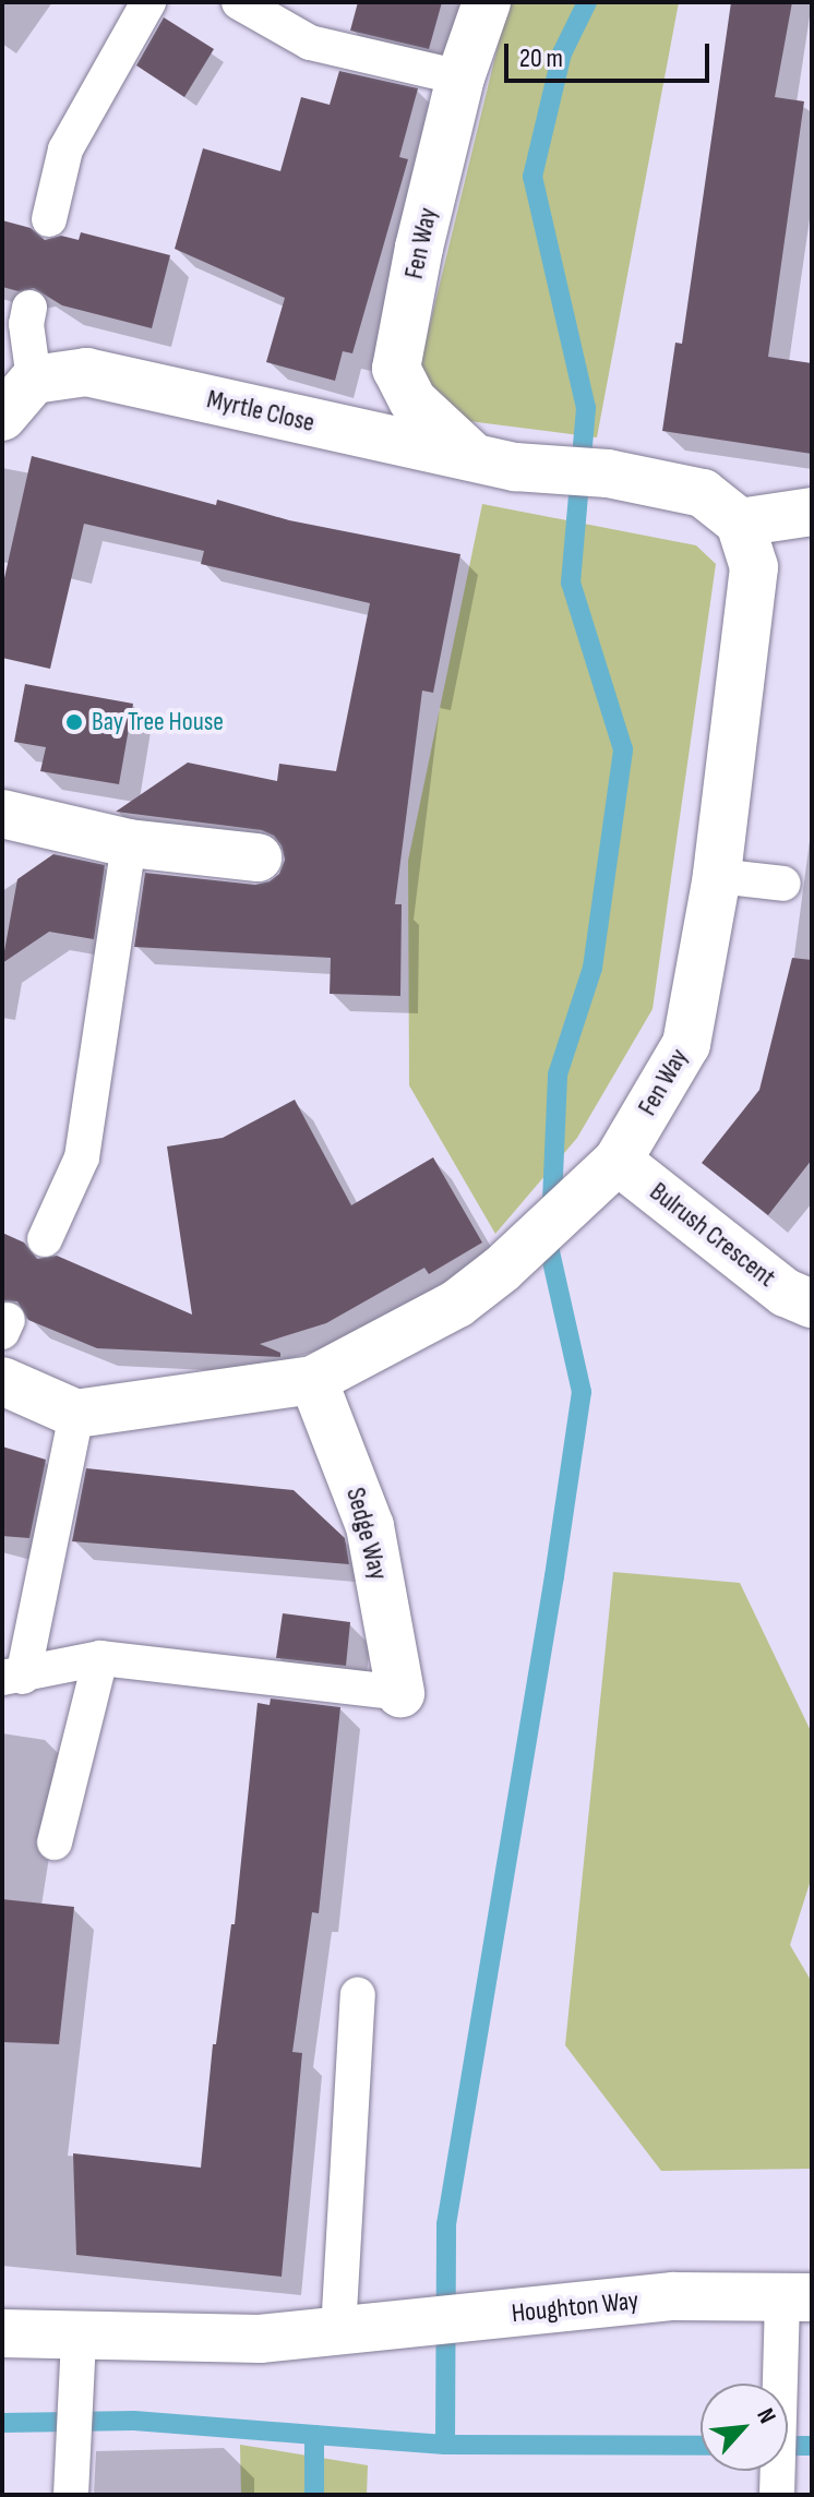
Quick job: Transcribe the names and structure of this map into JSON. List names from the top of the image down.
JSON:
{
  "streets": {
    "street": [
      "Fen Way",
      "Myrtle Close",
      "Bulrush Crescent",
      "Sedge Way",
      "Houghton Way"
    ]
  },
  "crossings": [
    ["Fen Way", "Myrtle Close"],
    ["Fen Way", "Bulrush Crescent"],
    ["Fen Way", "Sedge Way"]
  ],
  "places": ["Bay Tree House"],
  "scale_bar": "20 m",
  "north": "top right"
}
